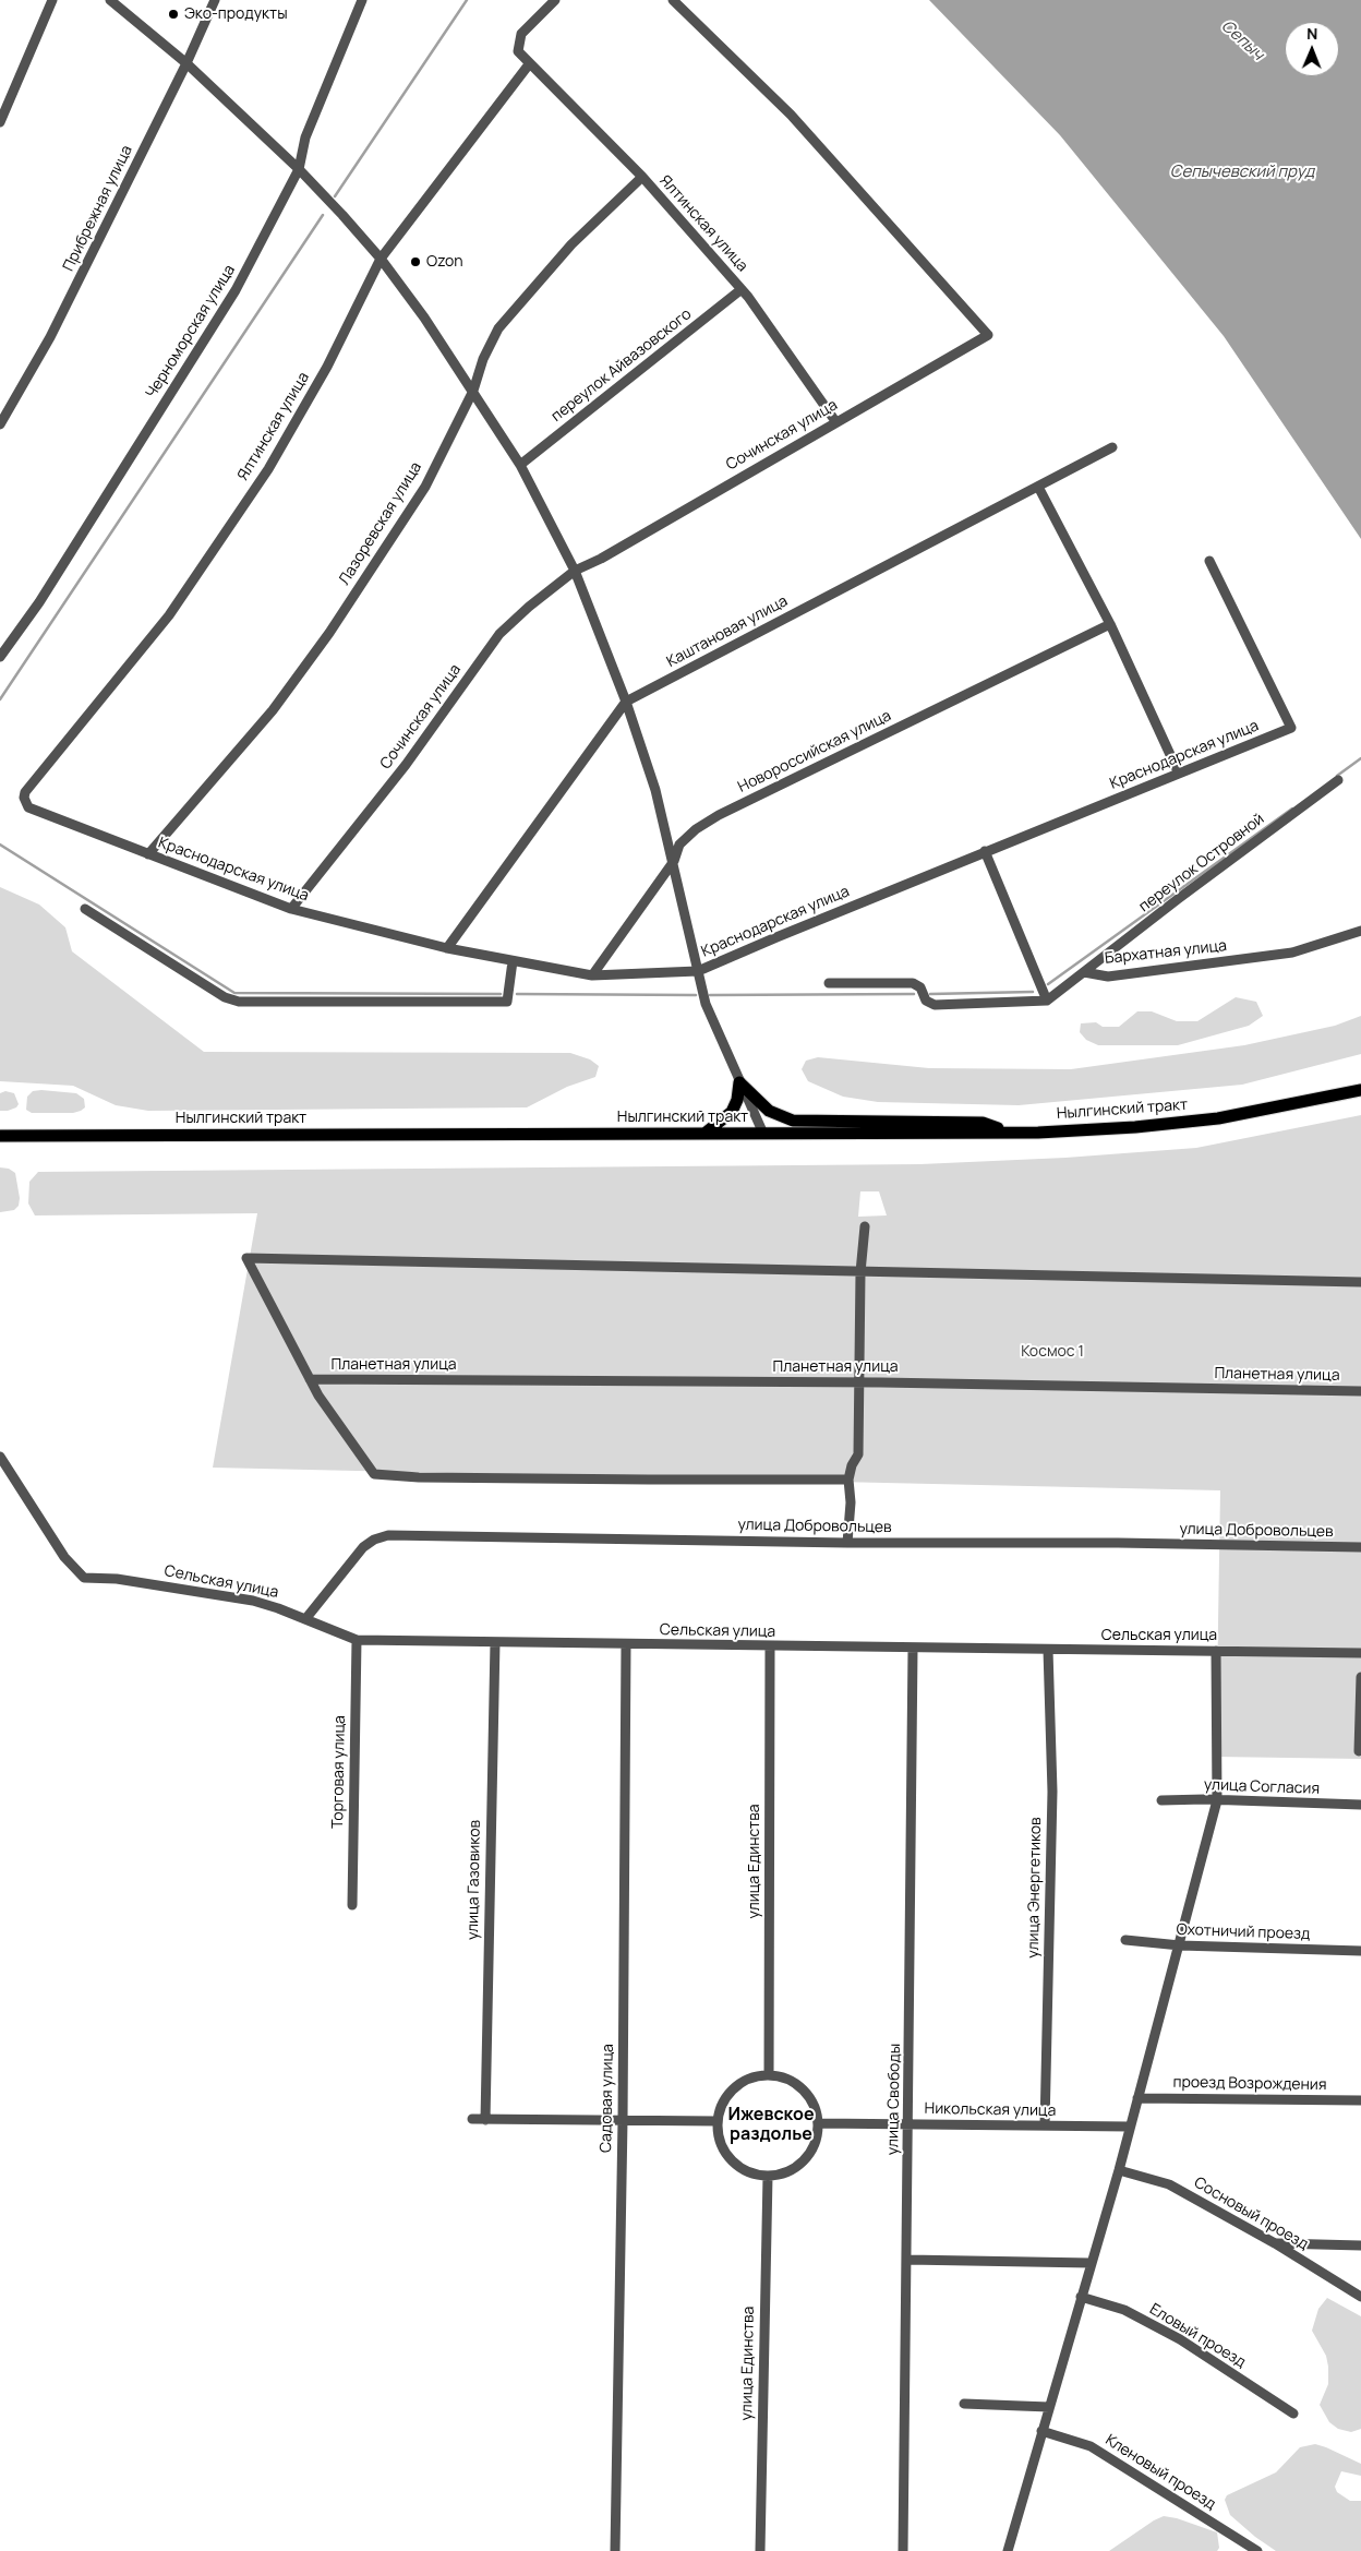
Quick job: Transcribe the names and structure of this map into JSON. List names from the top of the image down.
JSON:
{
  "streets": {
    "main road": ["Нылгинский тракт"],
    "street": [
      "Прибрежная улица",
      "Ялтинская улица",
      "Черноморская улица",
      "переулок Айвазовского",
      "Сочинская улица",
      "Лазоревская улица",
      "Каштановая улица",
      "Новороссийская улица",
      "Краснодарская улица",
      "переулок Островной",
      "Бархатная улица",
      "Планетная улица",
      "улица Добровольцев",
      "Сельская улица",
      "Торговая улица",
      "улица Согласия",
      "улица Единства",
      "улица Газовиков",
      "улица Энергетиков",
      "Охотничий проезд",
      "проезд Возрождения",
      "Садовая улица",
      "улица Свободы",
      "Никольская улица",
      "Сосновый проезд",
      "Еловый проезд",
      "Кленовый проезд"
    ]
  },
  "crossings": [
    ["Ялтинская улица", "переулок Айвазовского"],
    ["Ялтинская улица", "Сочинская улица"],
    ["Ялтинская улица", "Лазоревская улица"],
    ["Ялтинская улица", "Краснодарская улица"],
    ["Сочинская улица", "Краснодарская улица"],
    ["Лазоревская улица", "Краснодарская улица"],
    ["Каштановая улица", "Краснодарская улица"],
    ["Новороссийская улица", "Краснодарская улица"],
    ["переулок Островной", "Бархатная улица"],
    ["улица Добровольцев", "Сельская улица"],
    ["Сельская улица", "Торговая улица"],
    ["Сельская улица", "улица Единства"],
    ["Сельская улица", "улица Газовиков"],
    ["Сельская улица", "улица Энергетиков"],
    ["Сельская улица", "Садовая улица"],
    ["Сельская улица", "улица Свободы"],
    ["улица Единства", "Никольская улица"],
    ["улица Энергетиков", "Никольская улица"],
    ["улица Свободы", "Никольская улица"]
  ],
  "districts": ["Ижевское раздолье"],
  "water": ["Сепыч", "Сепычевский пруд"],
  "parks": ["Космос 1"],
  "places": ["Эко-продукты", "Ozon"],
  "north": "top"
}
